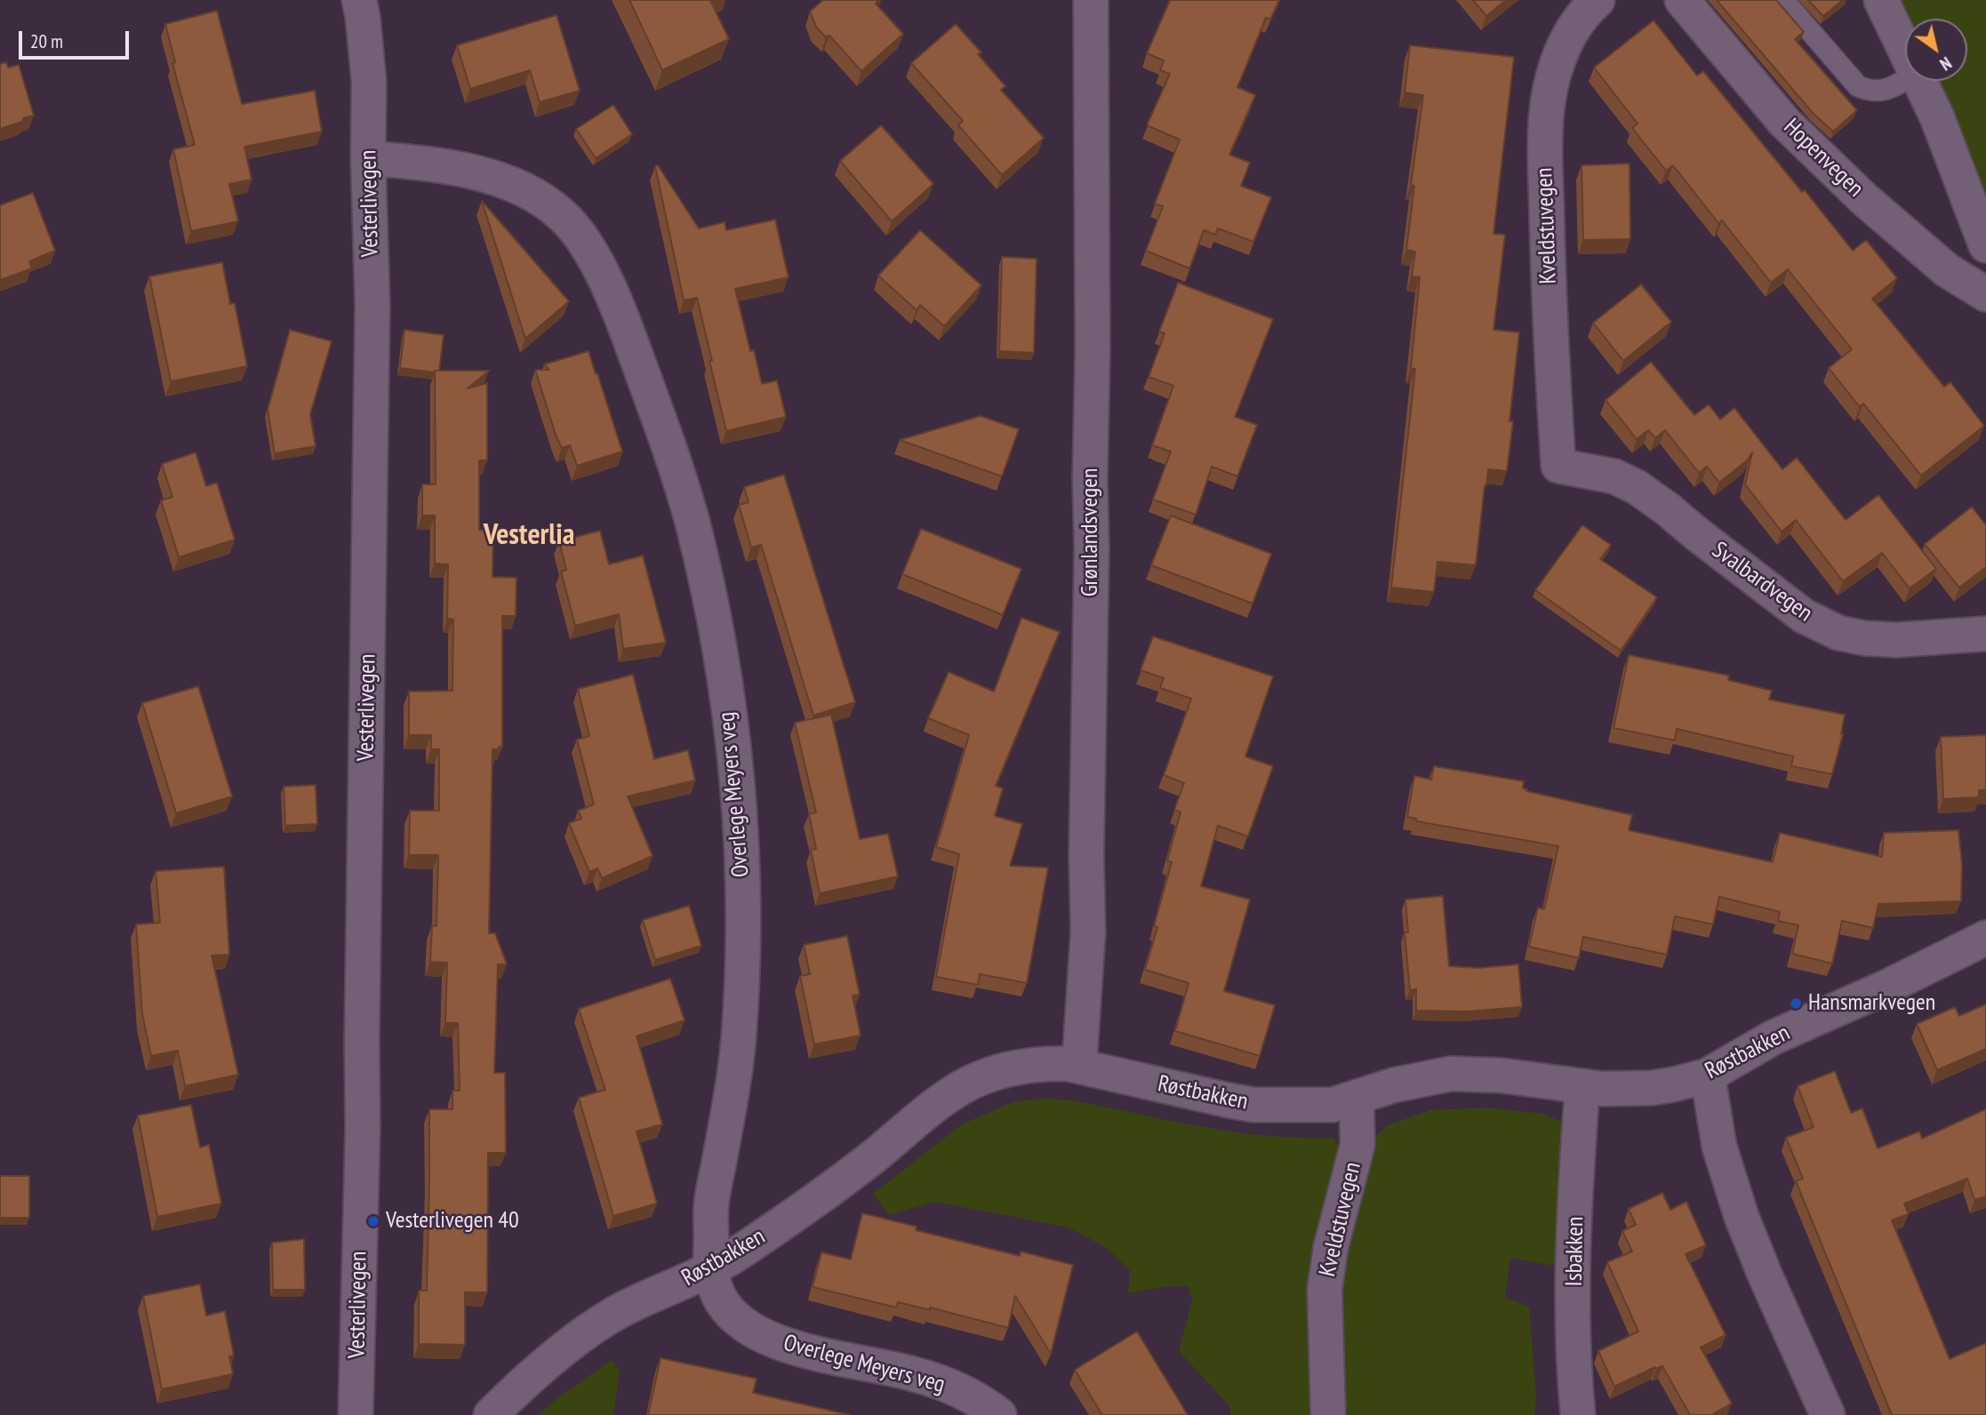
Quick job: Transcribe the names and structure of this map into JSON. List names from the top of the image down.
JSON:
{
  "streets": {
    "street": [
      "Hopenvegen",
      "Vesterlivegen",
      "Kveldstuvegen",
      "Grønlandsvegen",
      "Svalbardvegen",
      "Overlege Meyers veg",
      "Røstbakken",
      "Isbakken"
    ]
  },
  "crossings": [
    ["Vesterlivegen", "Overlege Meyers veg"],
    ["Kveldstuvegen", "Svalbardvegen"],
    ["Kveldstuvegen", "Røstbakken"],
    ["Grønlandsvegen", "Røstbakken"],
    ["Overlege Meyers veg", "Røstbakken"],
    ["Røstbakken", "Isbakken"]
  ],
  "districts": ["Vesterlia"],
  "places": ["Hansmarkvegen", "Vesterlivegen 40"],
  "scale_bar": "20 m",
  "north": "bottom right"
}
